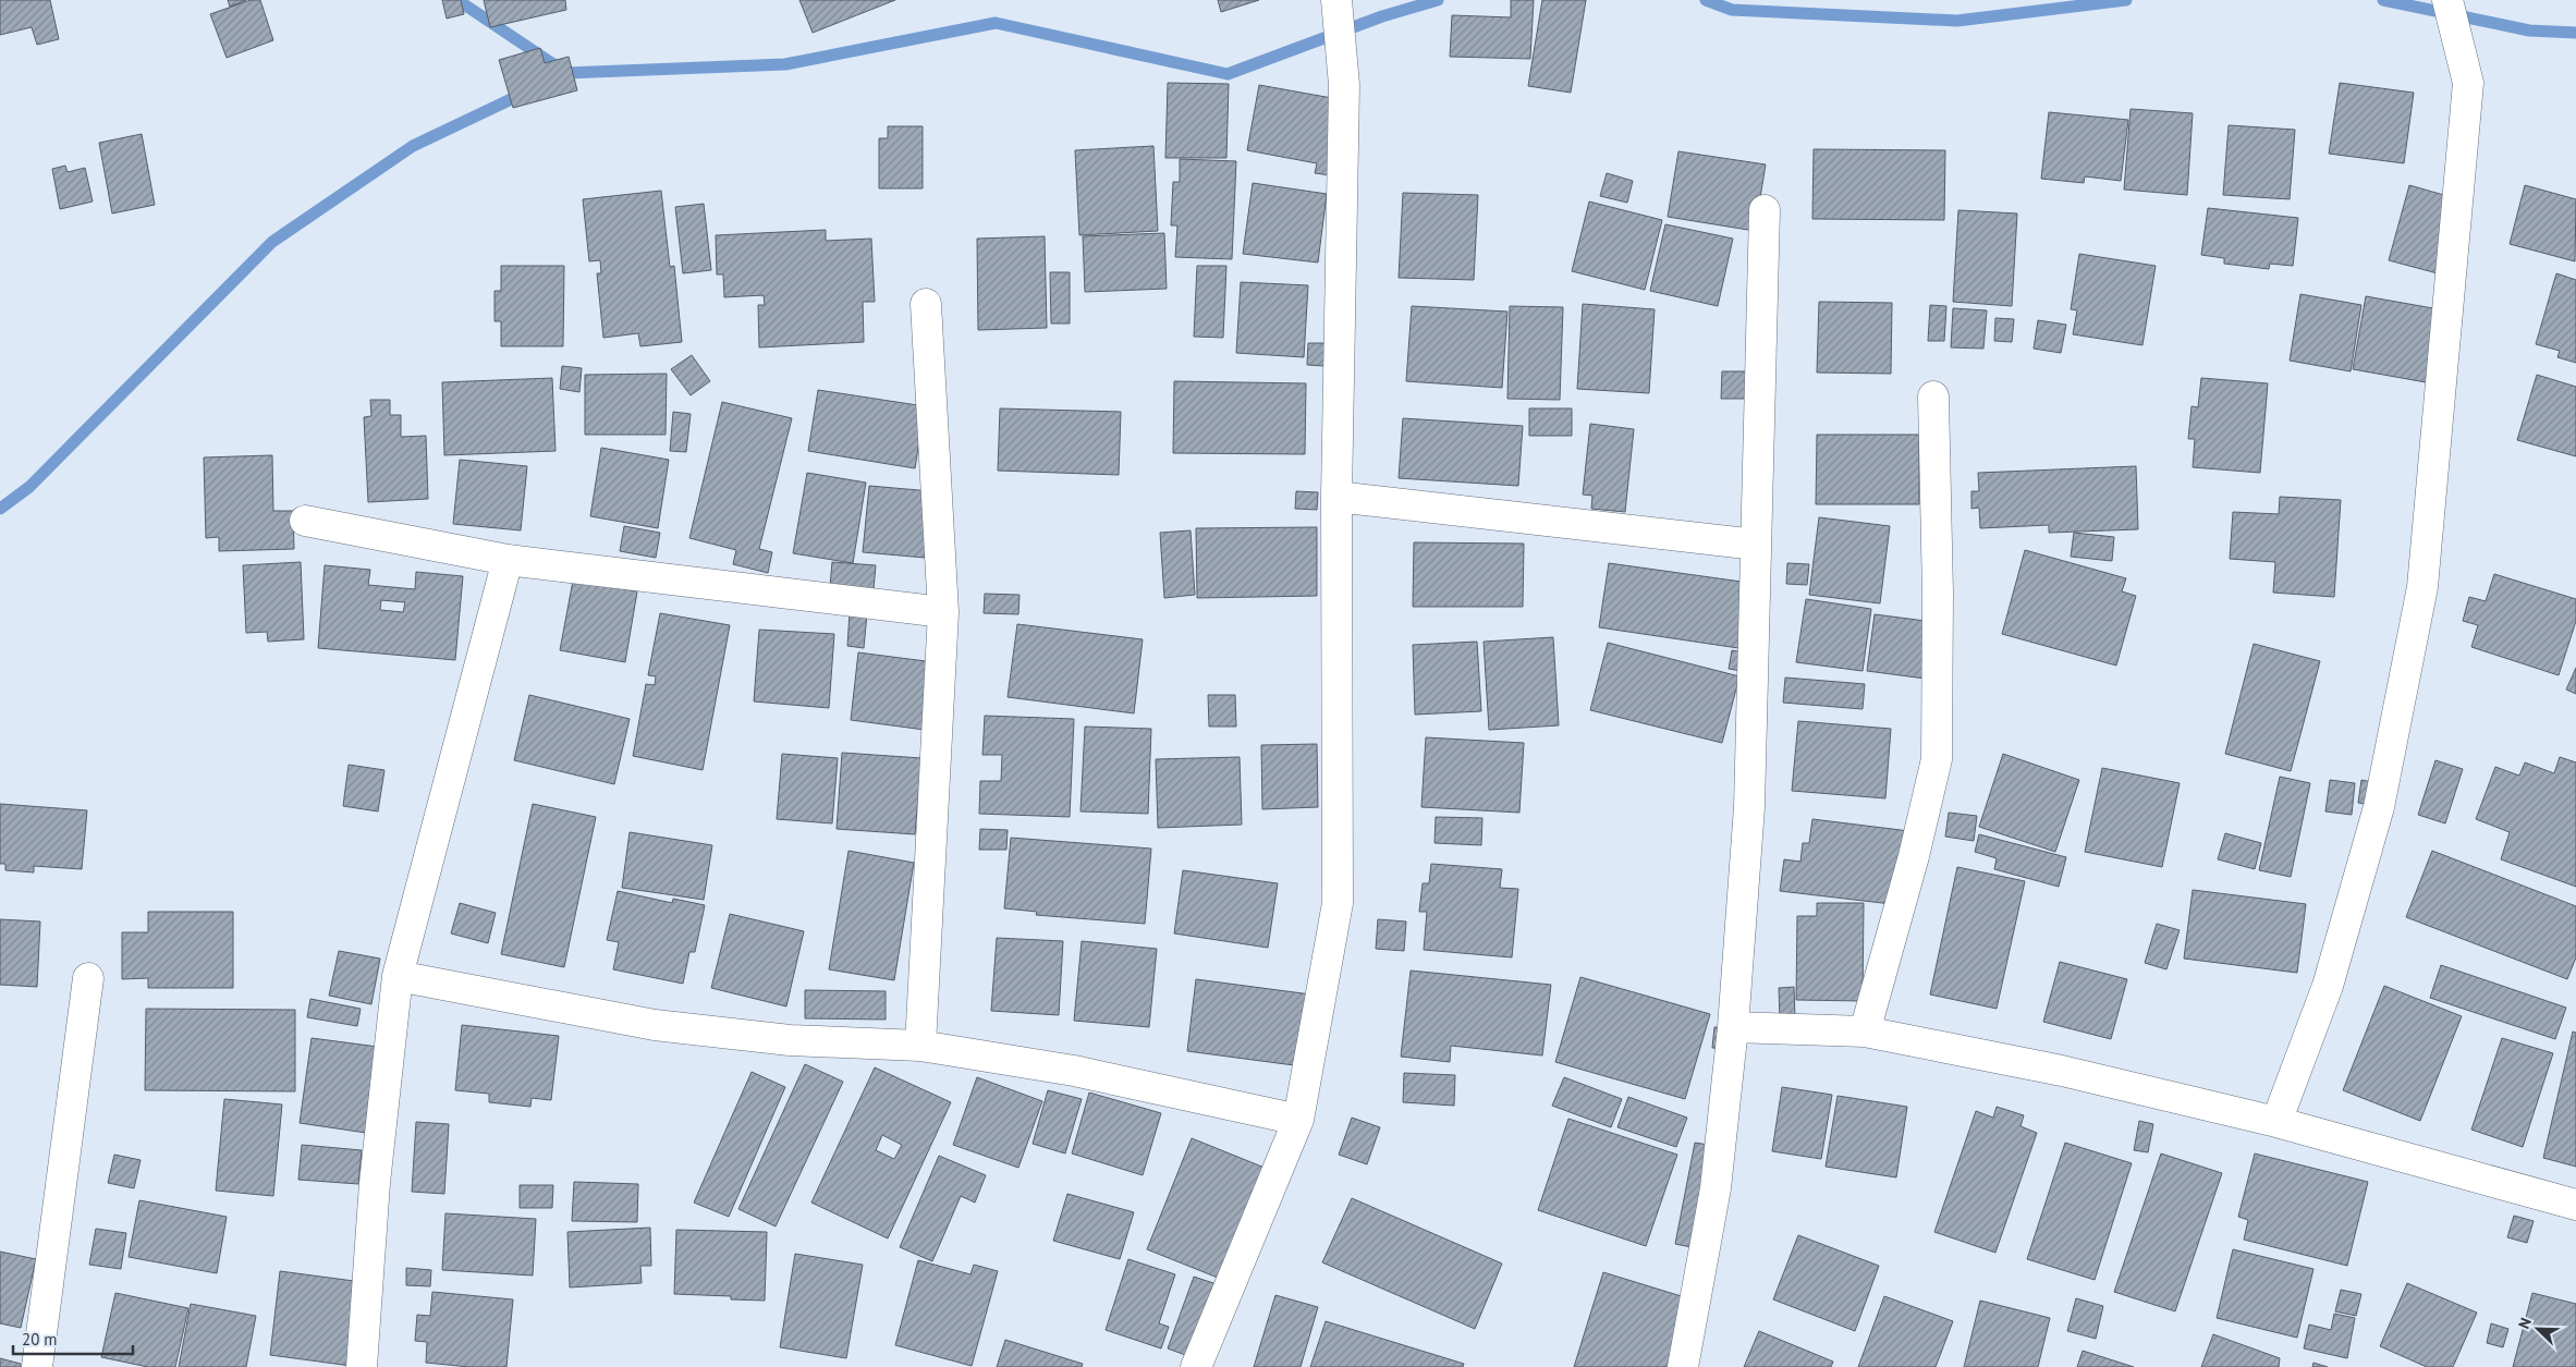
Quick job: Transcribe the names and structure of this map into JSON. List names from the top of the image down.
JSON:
{
  "scale_bar": "20 m",
  "north": "top left"
}
